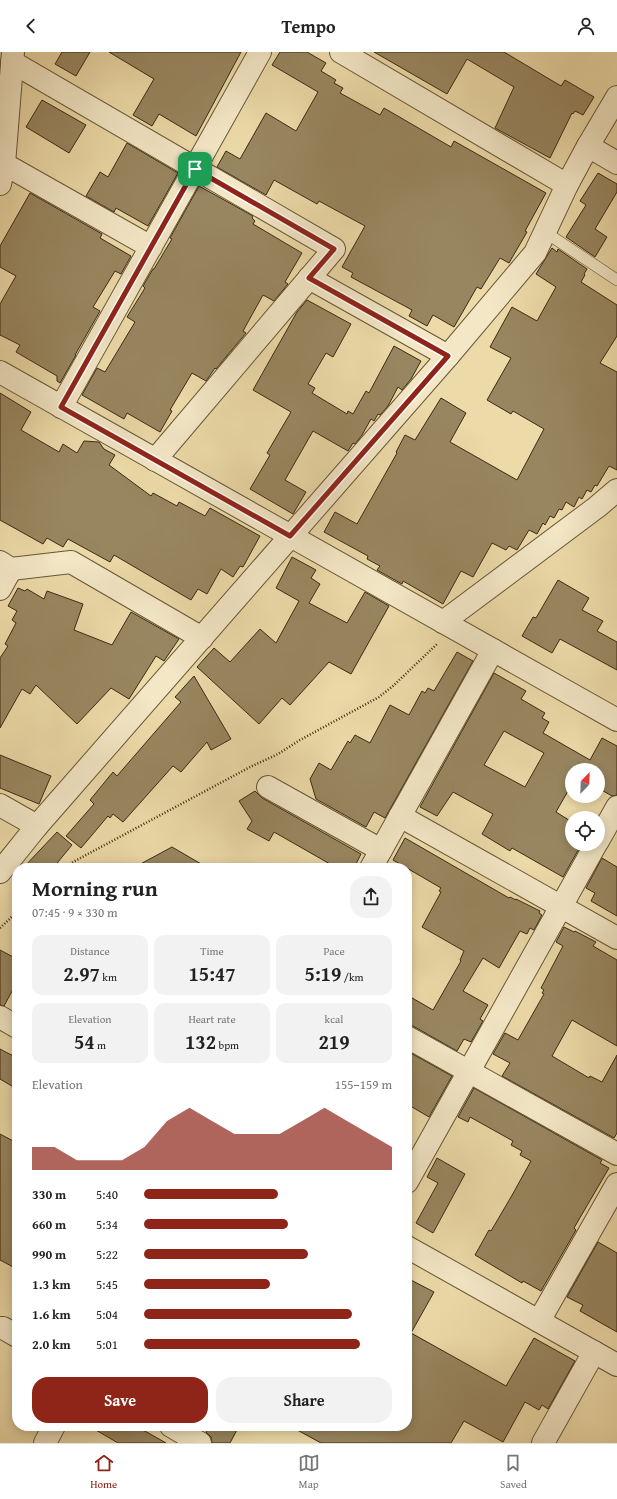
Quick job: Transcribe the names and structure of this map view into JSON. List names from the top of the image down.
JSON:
{
  "north": "top right",
  "page": {
    "header": "Tempo",
    "heading": ["Morning run", "07:45 · 9 × 330 m"],
    "stats": [
      ["Distance", "2.97 km"],
      ["Time", "15:47"],
      ["Pace", "5:19 /km"],
      ["Elevation", "54 m"],
      ["Heart rate", "132 bpm"],
      ["kcal", "219"]
    ],
    "chart": ["Elevation", "155–159 m"],
    "list": [
      {
        "name": "330 m",
        "note": "5:40"
      },
      {
        "name": "660 m",
        "note": "5:34"
      },
      {
        "name": "990 m",
        "note": "5:22"
      },
      {
        "name": "1.3 km",
        "note": "5:45"
      },
      {
        "name": "1.6 km",
        "note": "5:04"
      },
      {
        "name": "2.0 km",
        "note": "5:01"
      }
    ],
    "buttons": ["Save", "Share"],
    "tabs": ["Home", "Map", "Saved"]
  }
}
